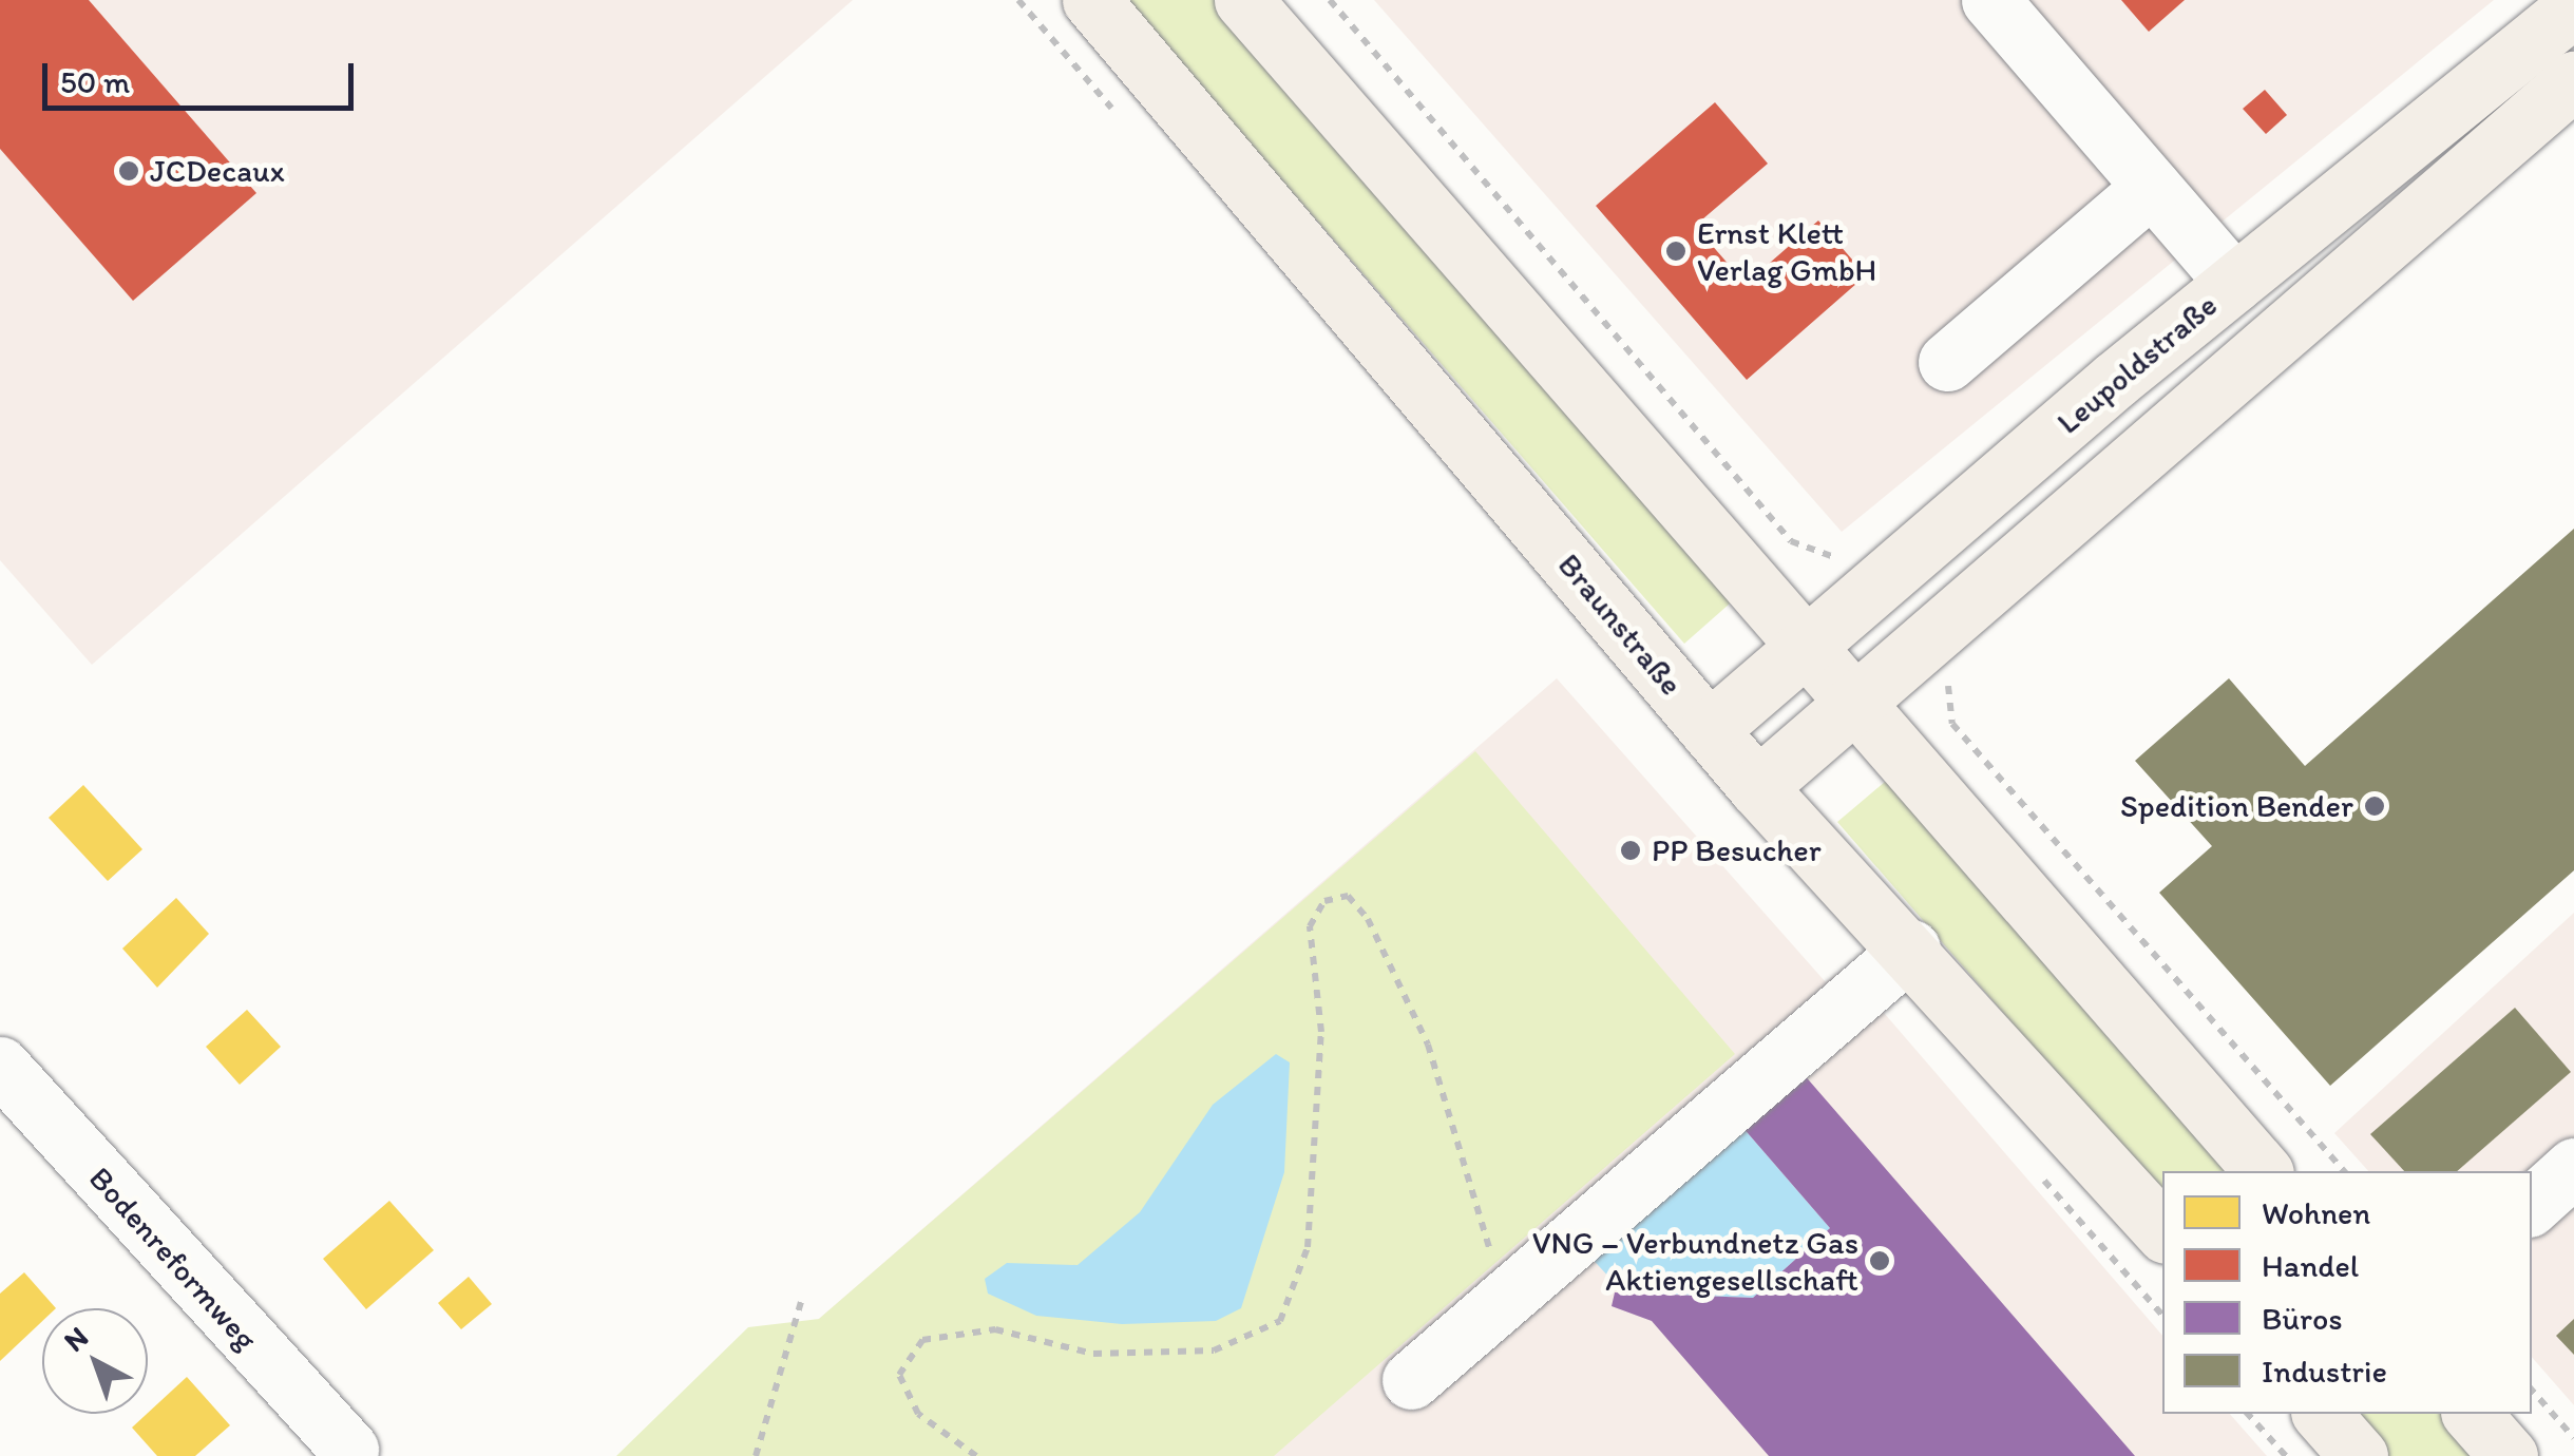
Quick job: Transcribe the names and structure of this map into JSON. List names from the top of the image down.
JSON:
{
  "streets": {
    "main road": ["Leupoldstraße", "Braunstraße"],
    "street": ["Bodenreformweg"]
  },
  "crossings": [
    ["Leupoldstraße", "Braunstraße"]
  ],
  "places": [
    "JCDecaux",
    "Ernst Klett Verlag GmbH",
    "Spedition Bender",
    "PP Besucher",
    "VNG – Verbundnetz Gas Aktiengesellschaft"
  ],
  "legend": [
    "Wohnen",
    "Handel",
    "Büros",
    "Industrie"
  ],
  "scale_bar": "50 m",
  "north": "top left"
}
